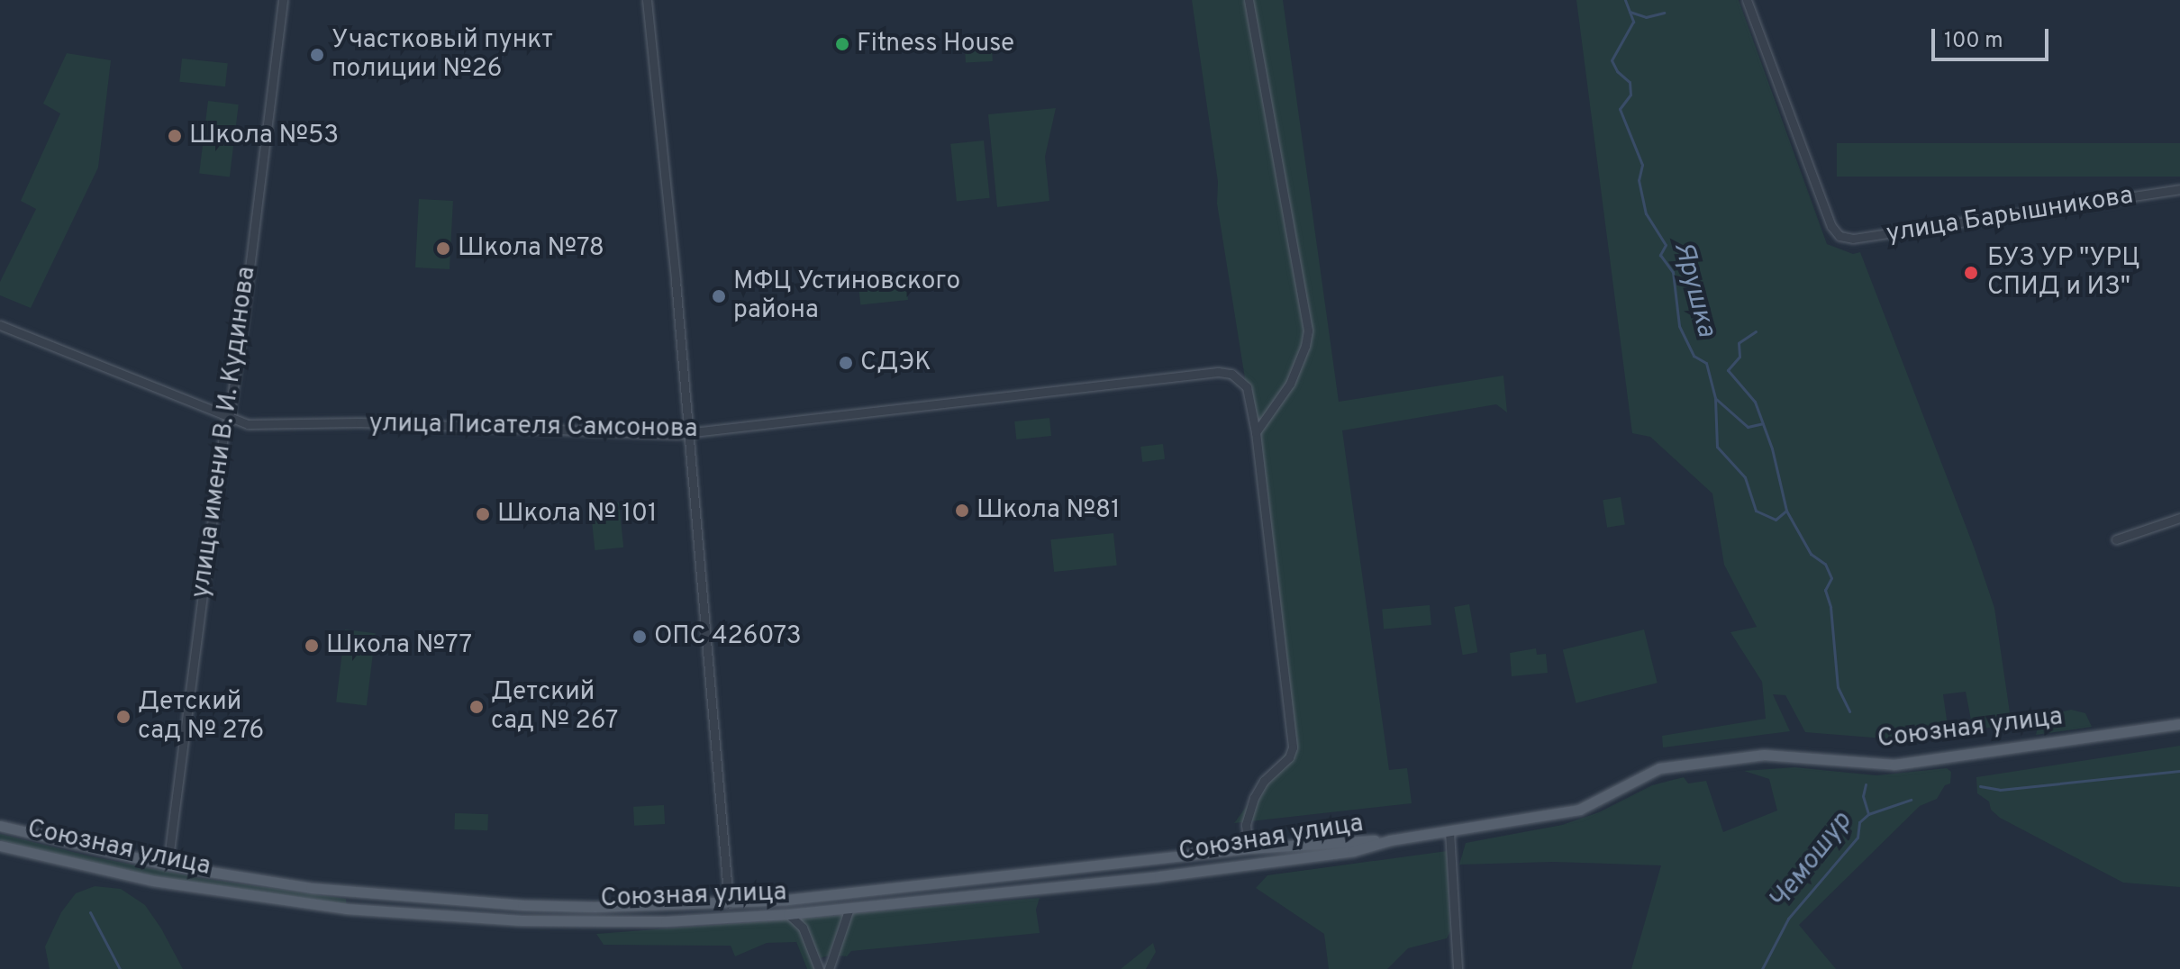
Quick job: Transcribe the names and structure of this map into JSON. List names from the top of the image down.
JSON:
{
  "streets": {
    "main road": ["Союзная улица"],
    "street": ["улица Барышникова", "улица Писателя Самсонова", "улица имени В. И. Кудинова"]
  },
  "crossings": [
    ["улица Писателя Самсонова", "улица имени В. И. Кудинова"],
    ["улица имени В. И. Кудинова", "Союзная улица"]
  ],
  "water": ["Ярушка", "Чемошур"],
  "places": [
    "Fitness House",
    "Участковый пункт полиции №26",
    "Школа №53",
    "Школа №78",
    "БУЗ УР \"УРЦ СПИД и ИЗ\"",
    "МФЦ Устиновского района",
    "СДЭК",
    "Школа №81",
    "Школа № 101",
    "ОПС 426073",
    "Школа №77",
    "Детский сад № 267",
    "Детский сад № 276"
  ],
  "scale_bar": "100 m"
}
